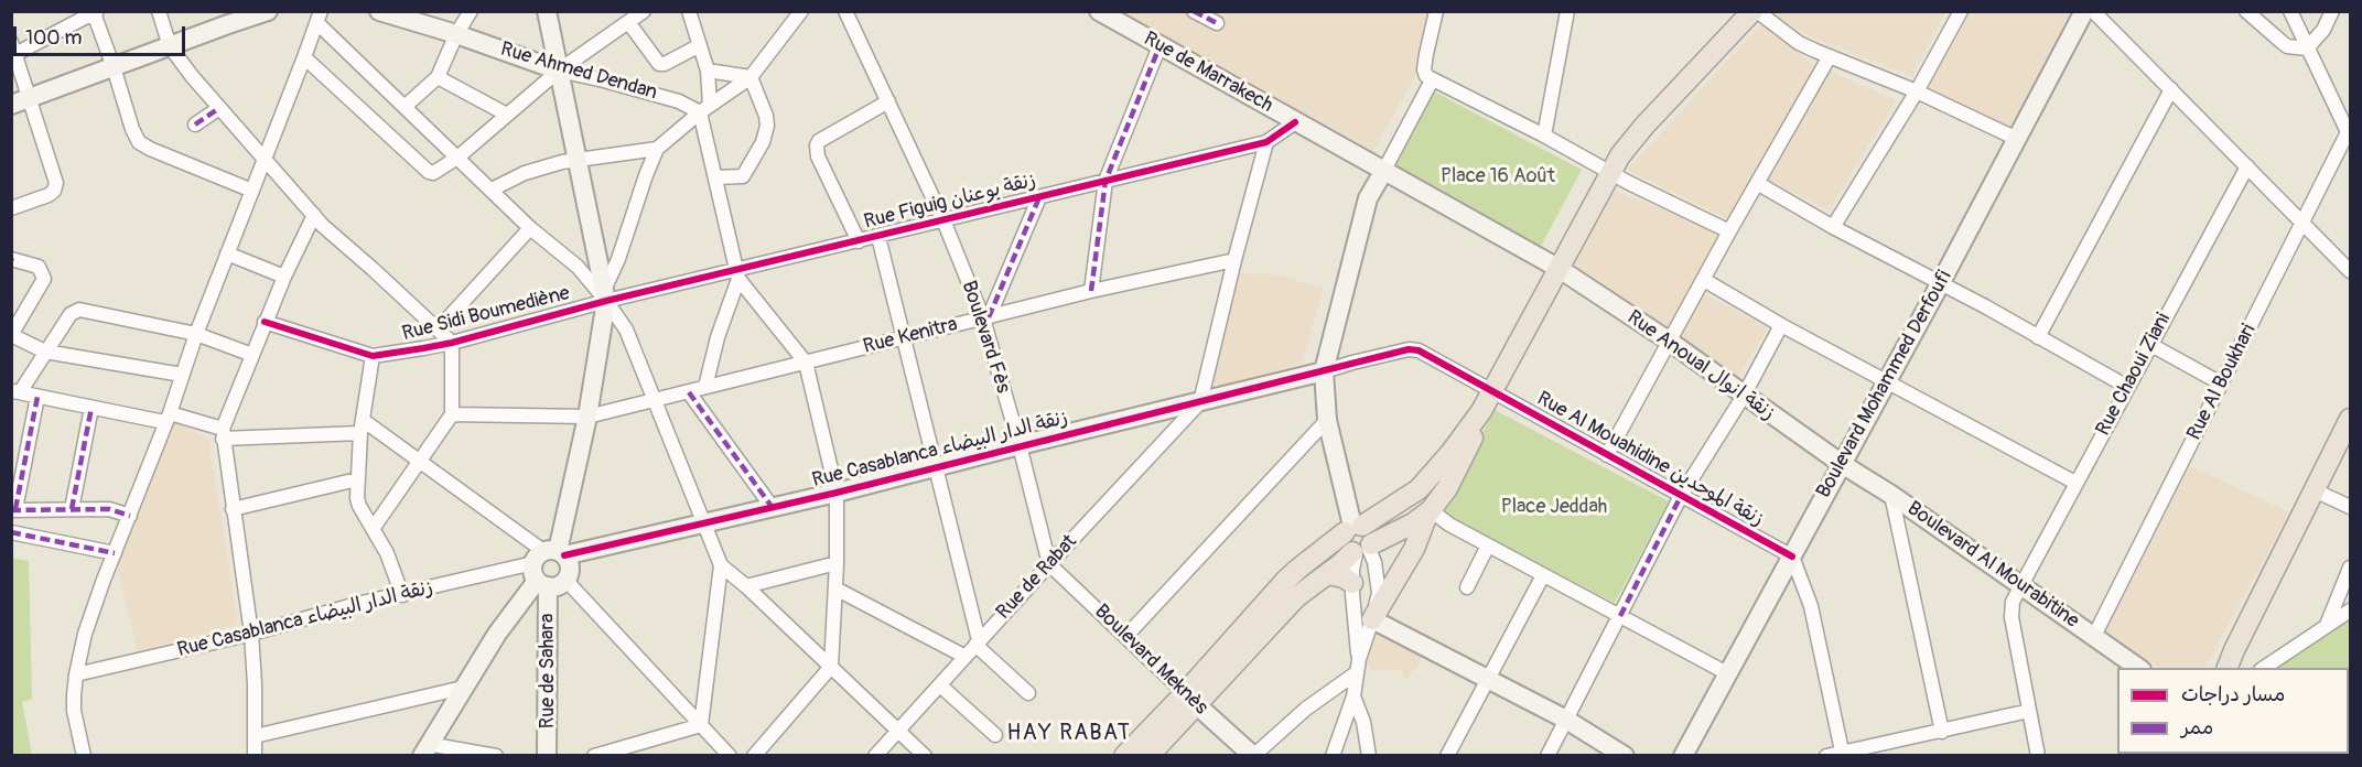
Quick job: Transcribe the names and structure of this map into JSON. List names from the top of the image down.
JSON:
{
  "streets": {
    "street": [
      "Rue Ahmed Dendan",
      "Rue de Marrakech",
      "Rue Figuig زنقة بوعنان",
      "Rue Sidi Boumediène",
      "Rue Kenitra",
      "Boulevard Fès",
      "Rue Anoual زنقة انوال",
      "Rue Chaoui Ziani",
      "Rue Al Boukhari",
      "Boulevard Mohammed Derfoufi",
      "Rue Casablanca زنقة الدار البيضاء",
      "Rue Al Mouahidine زنقة الموحدين",
      "Boulevard Al Mourabitine",
      "Rue de Rabat",
      "Boulevard Meknès",
      "Rue de Sahara"
    ]
  },
  "crossings": [
    ["Rue de Marrakech", "Rue Figuig زنقة بوعنان"],
    ["Rue de Marrakech", "Rue Anoual زنقة انوال"],
    ["Rue Figuig زنقة بوعنان", "Rue Sidi Boumediène"],
    ["Rue Figuig زنقة بوعنان", "Boulevard Fès"],
    ["Rue Kenitra", "Boulevard Fès"],
    ["Boulevard Fès", "Rue Casablanca زنقة الدار البيضاء"],
    ["Boulevard Fès", "Rue de Rabat"],
    ["Boulevard Fès", "Boulevard Meknès"],
    ["Rue Anoual زنقة انوال", "Boulevard Mohammed Derfoufi"],
    ["Rue Anoual زنقة انوال", "Boulevard Al Mourabitine"],
    ["Rue Chaoui Ziani", "Boulevard Al Mourabitine"],
    ["Rue Al Boukhari", "Boulevard Al Mourabitine"],
    ["Boulevard Mohammed Derfoufi", "Rue Al Mouahidine زنقة الموحدين"],
    ["Boulevard Mohammed Derfoufi", "Boulevard Al Mourabitine"],
    ["Rue Casablanca زنقة الدار البيضاء", "Rue Al Mouahidine زنقة الموحدين"],
    ["Rue Casablanca زنقة الدار البيضاء", "Rue de Rabat"],
    ["Rue Casablanca زنقة الدار البيضاء", "Rue de Sahara"],
    ["Rue de Rabat", "Boulevard Meknès"]
  ],
  "districts": ["HAY RABAT"],
  "parks": ["Place 16 Août", "Place Jeddah"],
  "legend": ["مسار دراجات", "ممر"],
  "scale_bar": "100 m"
}
